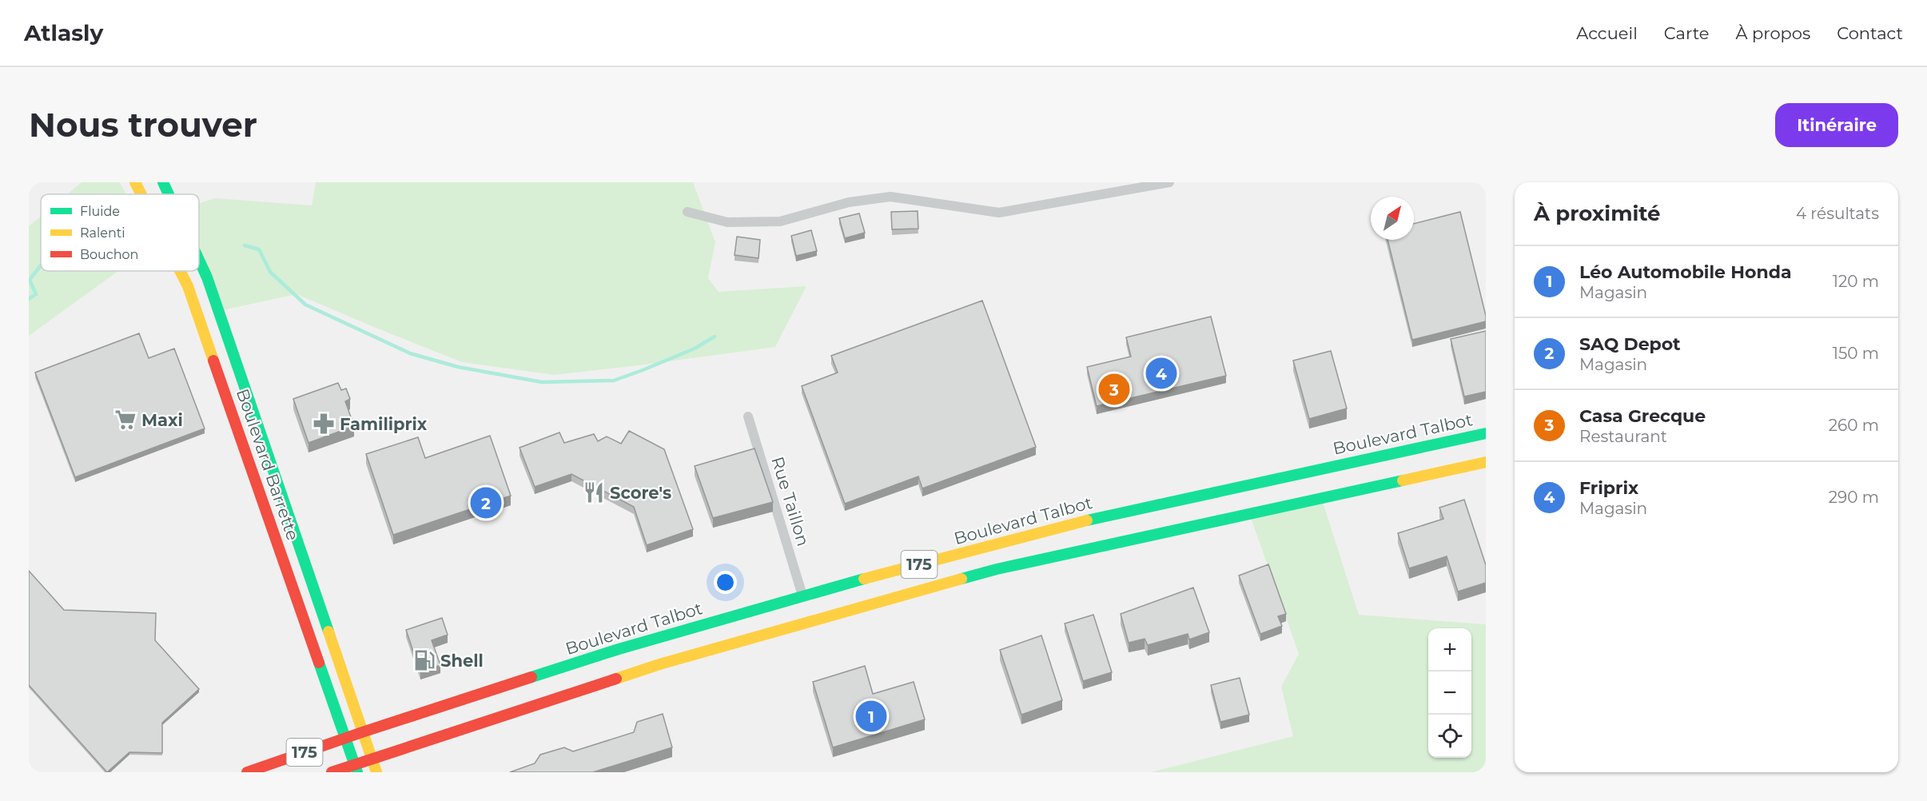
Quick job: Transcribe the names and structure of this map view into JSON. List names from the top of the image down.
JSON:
{
  "streets": {
    "main road": ["Boulevard Talbot", "Boulevard Barrette", "175"],
    "street": ["Rue Taillon"]
  },
  "crossings": [
    ["Boulevard Talbot", "Boulevard Barrette"],
    ["Boulevard Talbot", "Rue Taillon"],
    ["Boulevard Barrette", "175"]
  ],
  "places": {
    "supermarket": ["Maxi"],
    "pharmacy": ["Familiprix"],
    "restaurant": ["Score's"],
    "fuel station": ["Shell"]
  },
  "legend": ["Fluide", "Ralenti", "Bouchon"],
  "north": "top right",
  "page": {
    "header": "Atlasly",
    "nav": [
      "Accueil",
      "Carte",
      "À propos",
      "Contact"
    ],
    "buttons": "Itinéraire",
    "title": "Nous trouver",
    "heading": ["À proximité", "4 résultats"],
    "list": [
      {
        "mark": "1",
        "name": "Léo Automobile Honda",
        "note": "Magasin",
        "value": "120 m"
      },
      {
        "mark": "2",
        "name": "SAQ Depot",
        "note": "Magasin",
        "value": "150 m"
      },
      {
        "mark": "3",
        "name": "Casa Grecque",
        "note": "Restaurant",
        "value": "260 m"
      },
      {
        "mark": "4",
        "name": "Friprix",
        "note": "Magasin",
        "value": "290 m"
      }
    ],
    "pins": [
      "4",
      "3",
      "2",
      "1"
    ],
    "map_buttons": ["+", "−"]
  }
}
